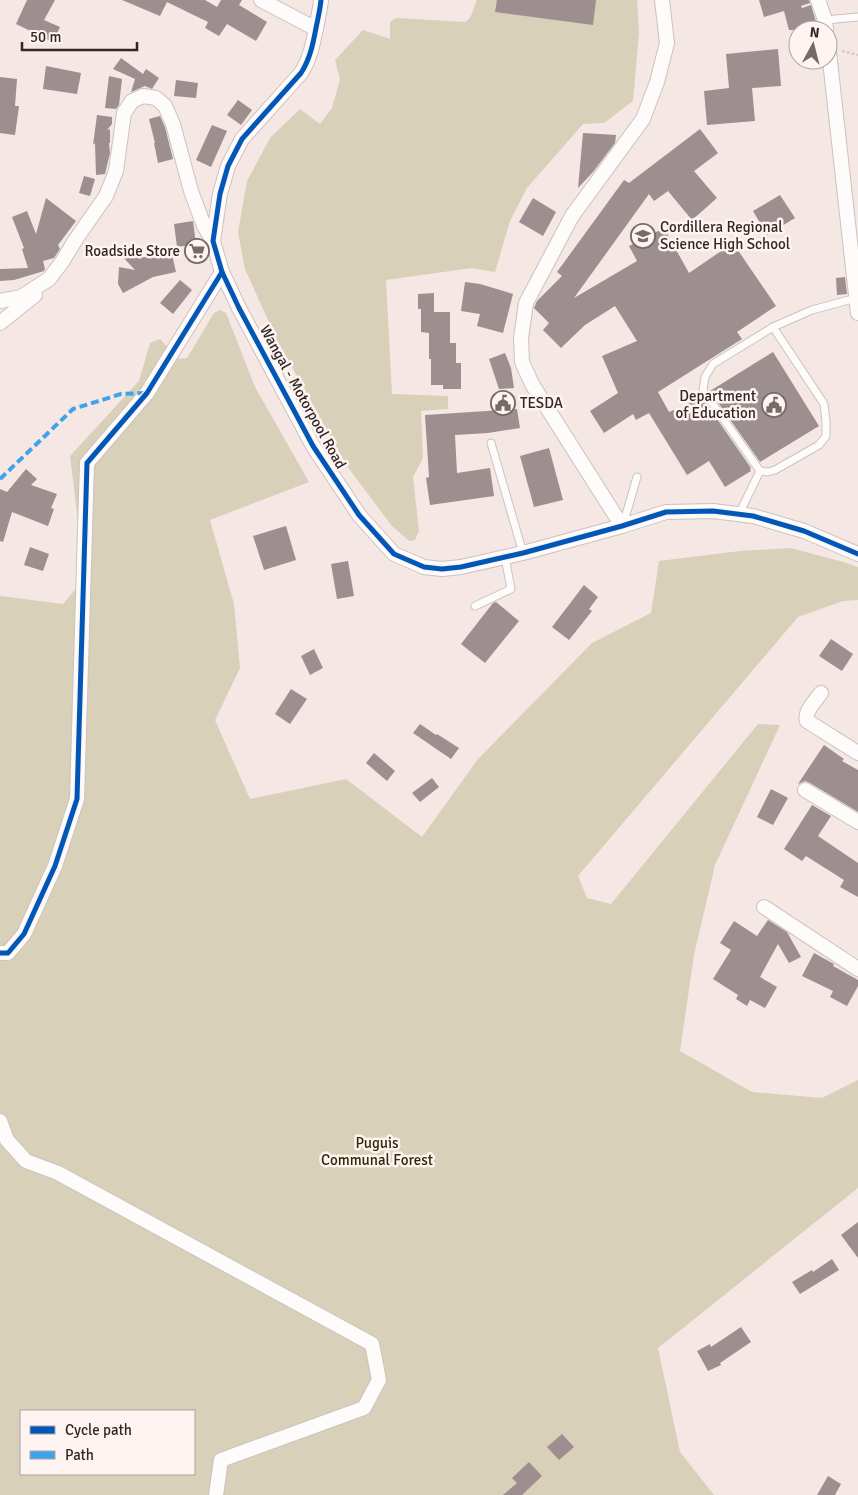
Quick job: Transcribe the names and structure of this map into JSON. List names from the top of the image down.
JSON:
{
  "streets": {
    "street": ["Wangal - Motorpool Road"]
  },
  "parks": ["Puguis Communal Forest"],
  "places": {
    "school or university": ["Cordillera Regional Science High School"],
    "supermarket": ["Roadside Store"],
    "public building": ["TESDA", "Department of Education"]
  },
  "legend": ["Cycle path", "Path"],
  "scale_bar": "50 m",
  "north": "top"
}
